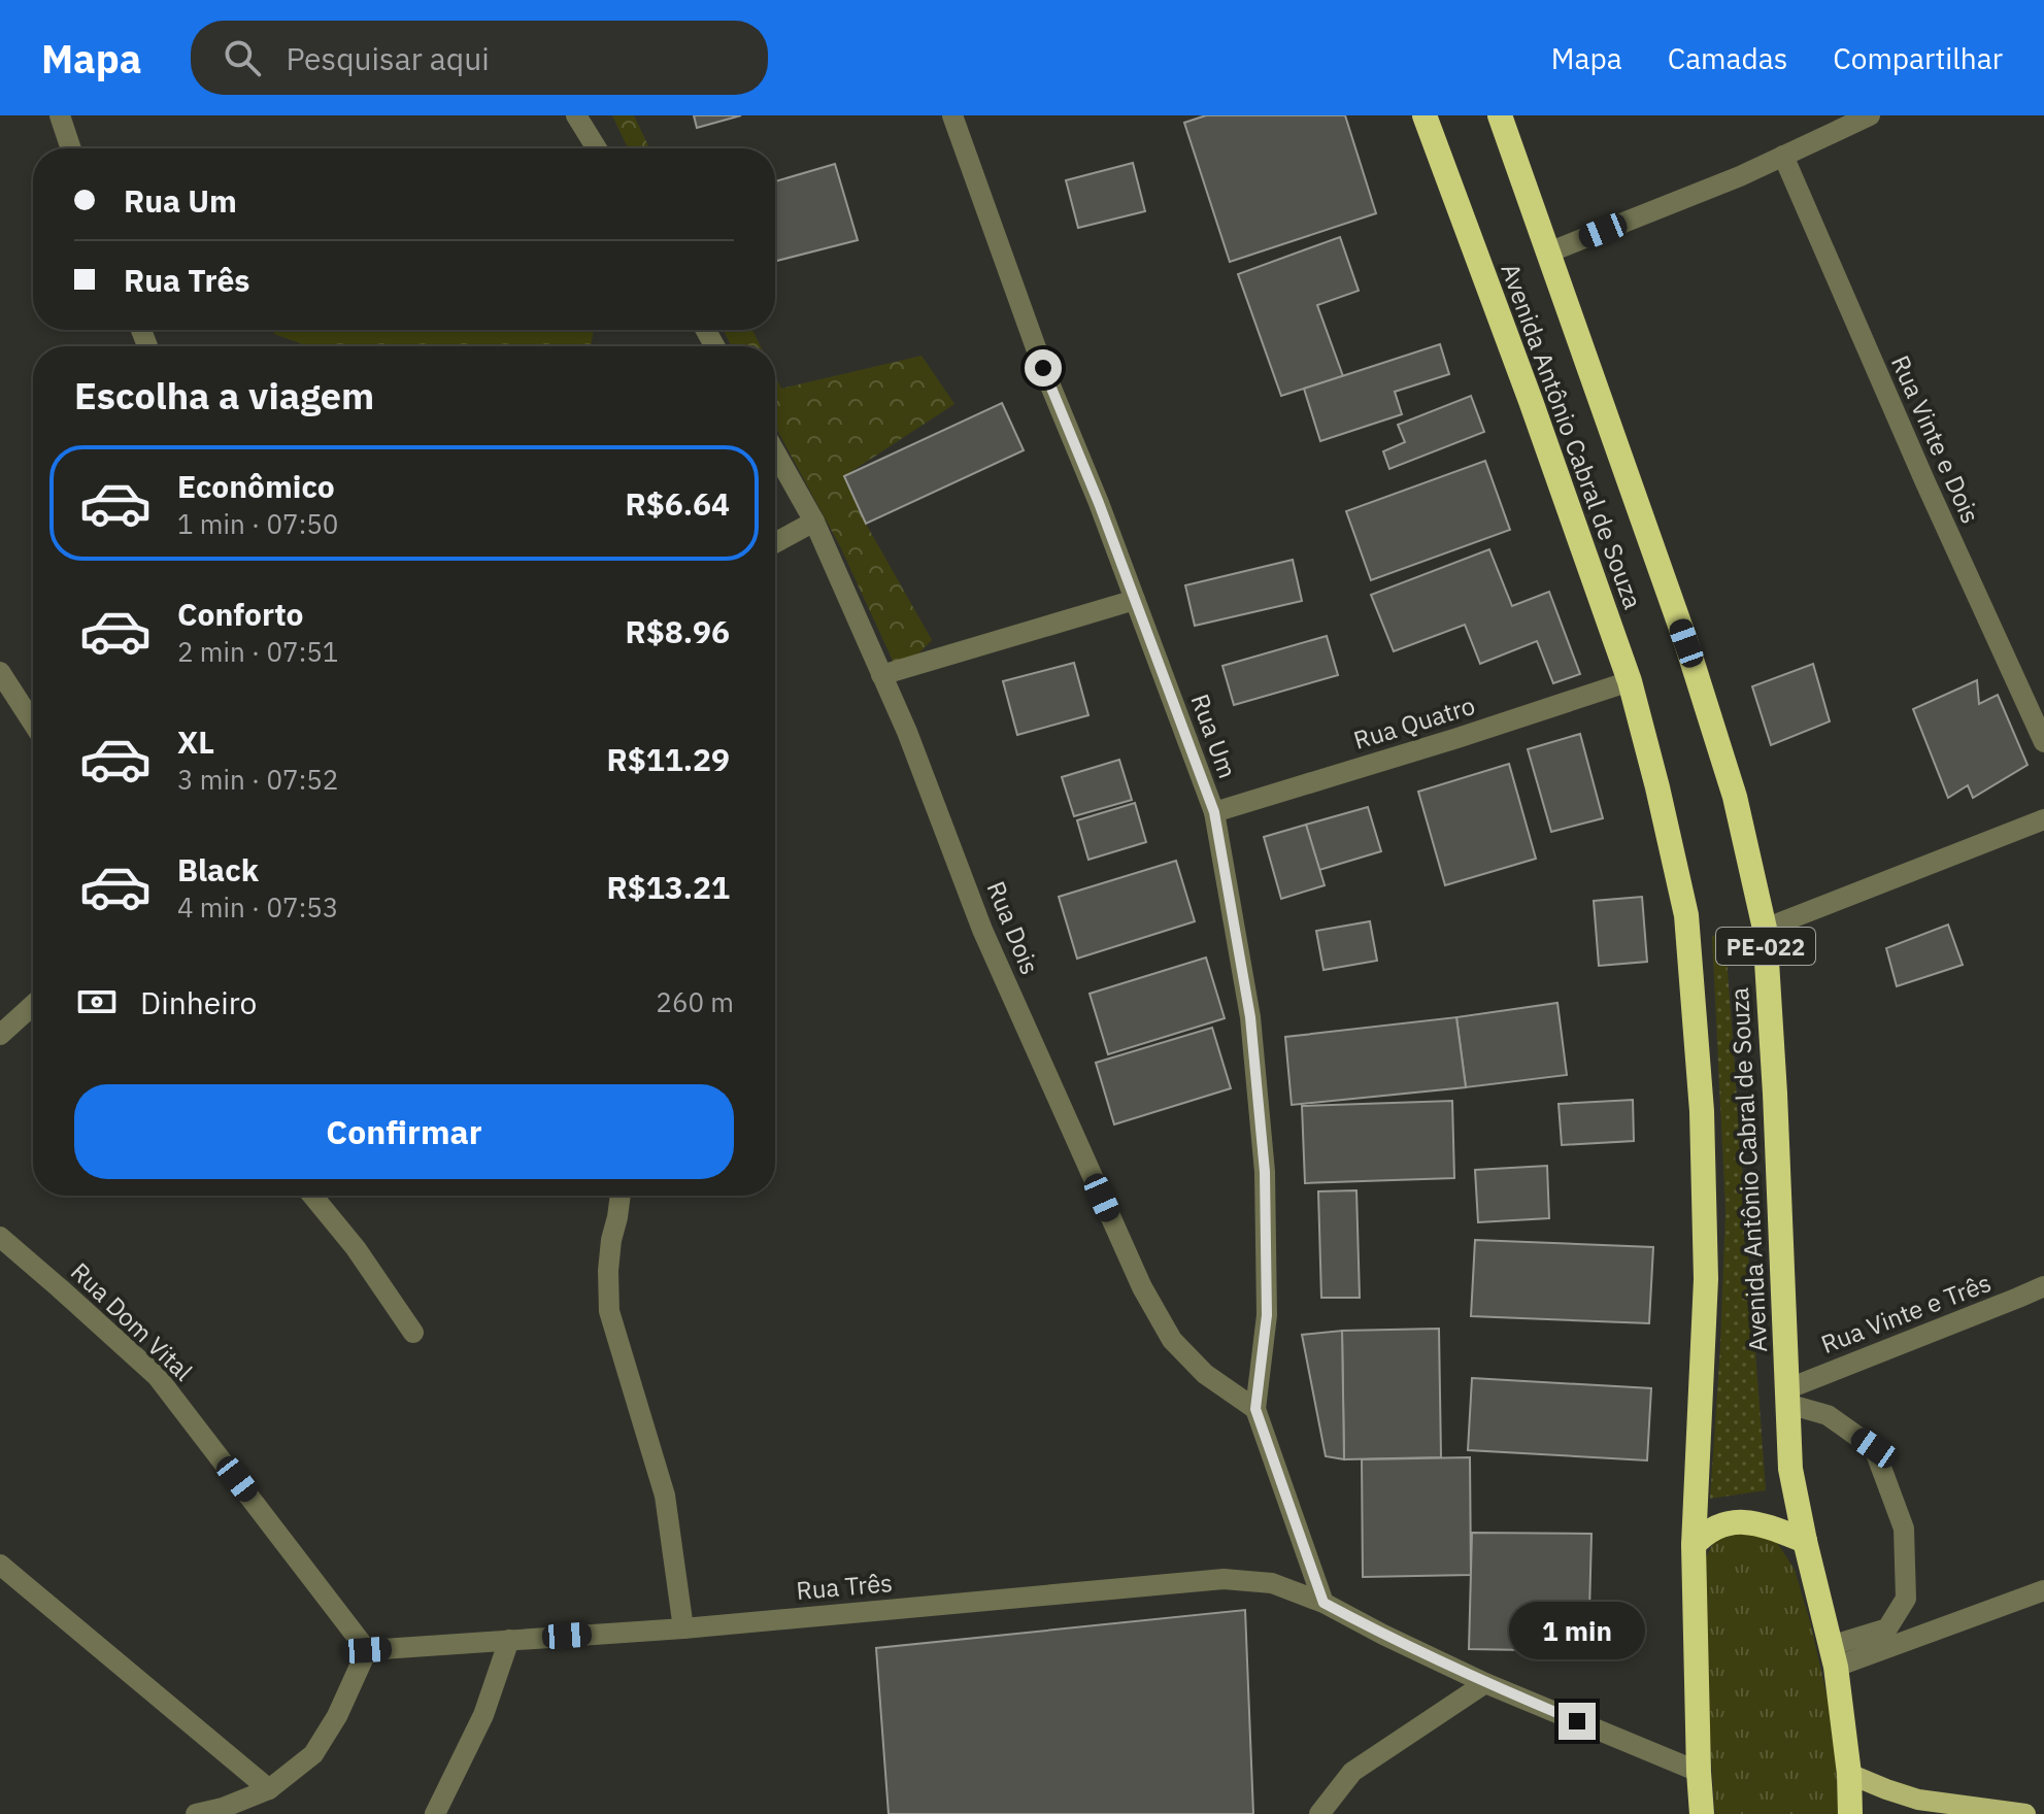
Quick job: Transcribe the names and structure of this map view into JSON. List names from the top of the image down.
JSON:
{
  "streets": {
    "highway": ["Avenida Antônio Cabral de Souza", "PE-022"],
    "street": [
      "Rua Vinte e Dois",
      "Rua Quatro",
      "Rua Um",
      "Rua Dois",
      "Rua Vinte e Três",
      "Rua Dom Vital",
      "Rua Três"
    ]
  },
  "crossings": [
    ["Avenida Antônio Cabral de Souza", "Rua Quatro"],
    ["Avenida Antônio Cabral de Souza", "Rua Vinte e Três"],
    ["Avenida Antônio Cabral de Souza", "Rua Três"],
    ["Rua Quatro", "Rua Um"],
    ["Rua Um", "Rua Dois"],
    ["Rua Dom Vital", "Rua Três"]
  ],
  "page": {
    "header": "Mapa",
    "search": "Pesquisar aqui",
    "nav": ["Mapa", "Camadas", "Compartilhar"],
    "banner": ["Rua Um", "Rua Três"],
    "heading": "Escolha a viagem",
    "list": [
      {
        "name": "Econômico",
        "note": "1 min · 07:50",
        "value": "R$6.64"
      },
      {
        "name": "Conforto",
        "note": "2 min · 07:51",
        "value": "R$8.96"
      },
      {
        "name": "XL",
        "note": "3 min · 07:52",
        "value": "R$11.29"
      },
      {
        "name": "Black",
        "note": "4 min · 07:53",
        "value": "R$13.21"
      }
    ],
    "pay": ["Dinheiro", "260 m"],
    "buttons": "Confirmar",
    "bubble": "1 min"
  }
}
